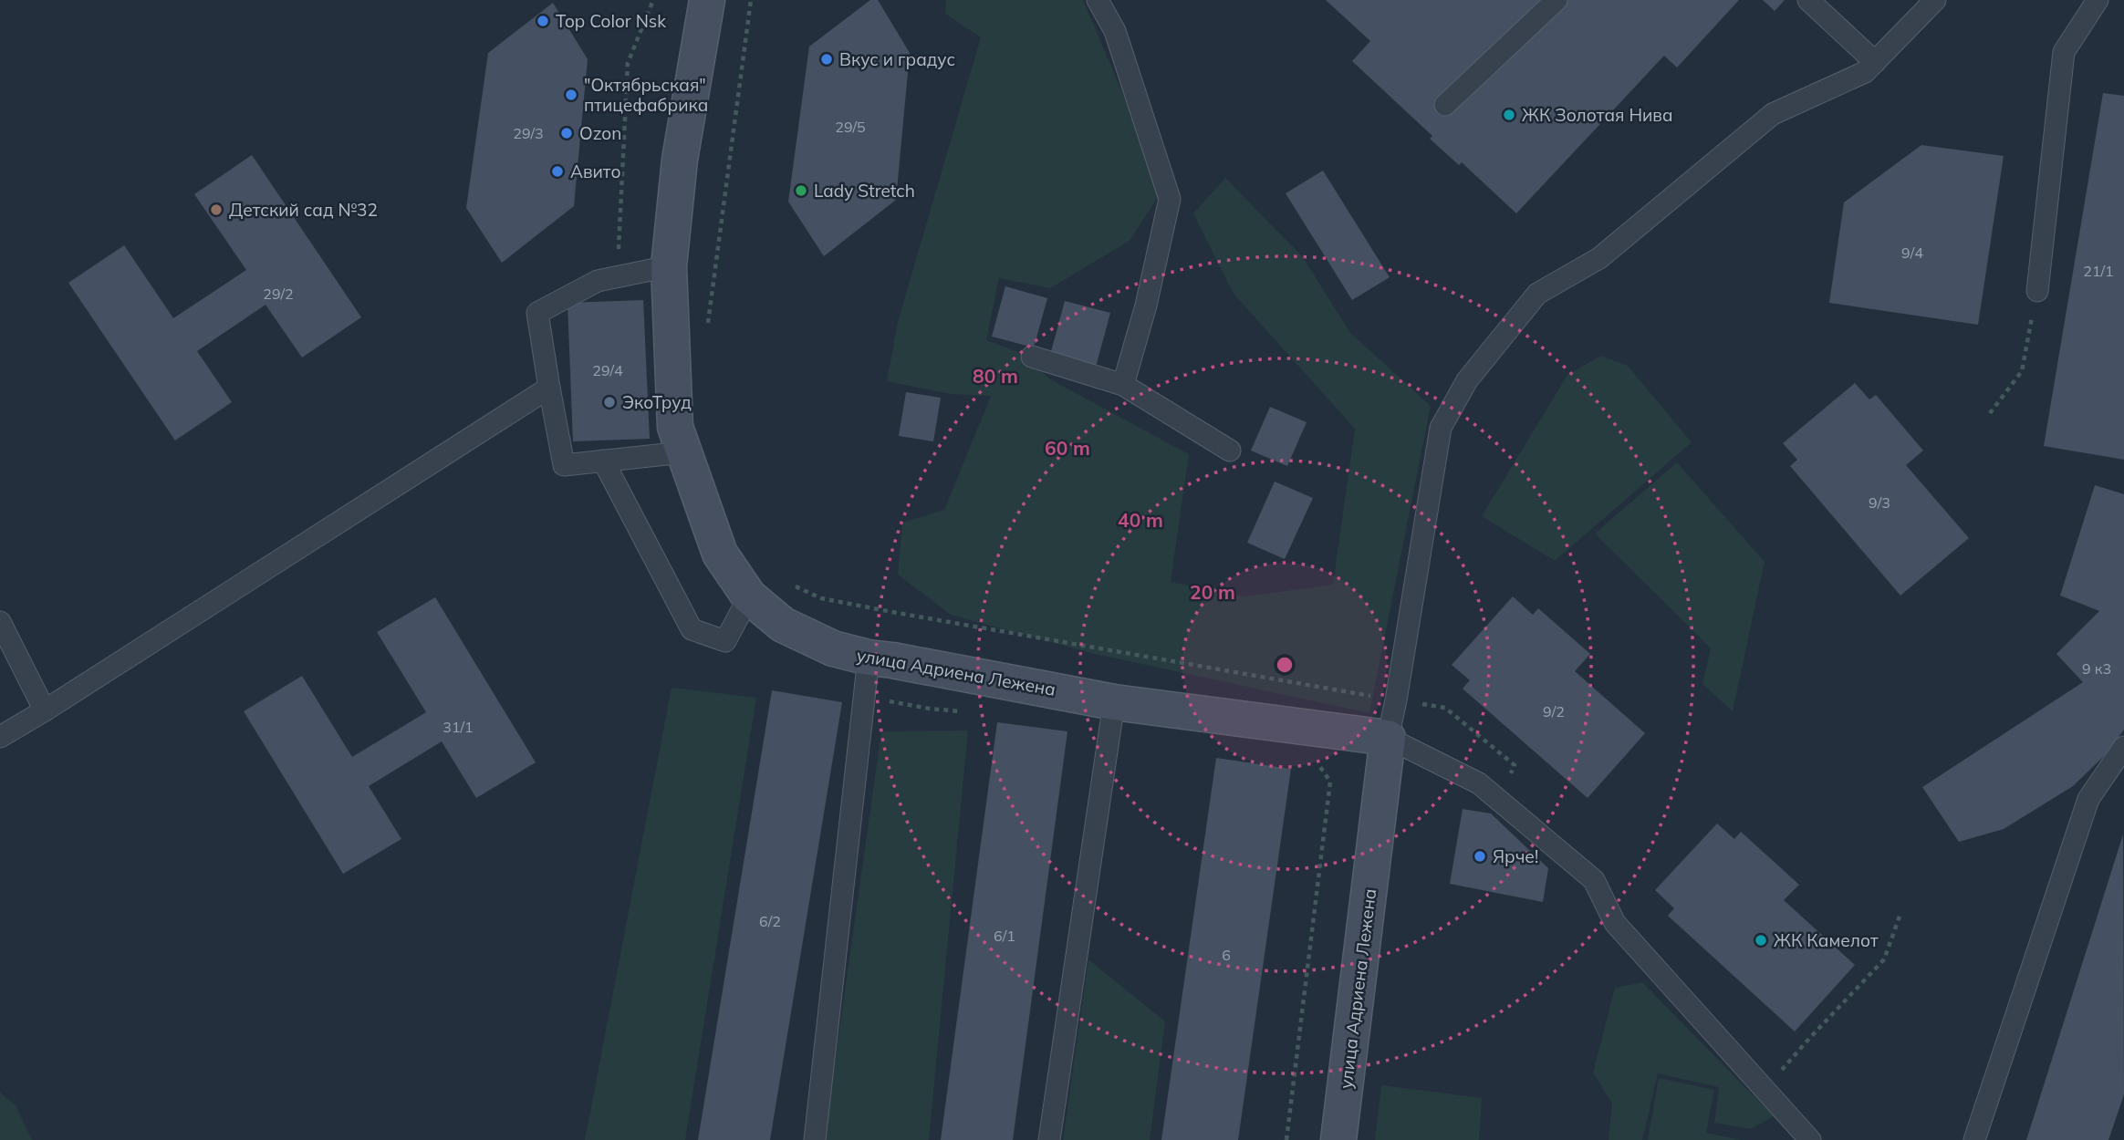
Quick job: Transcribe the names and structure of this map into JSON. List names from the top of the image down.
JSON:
{
  "streets": {
    "street": ["улица Адриена Лежена"]
  },
  "places": [
    "Top Color Nsk",
    "Вкус и градус",
    "\"Октябрьская\" птицефабрика",
    "ЖК Золотая Нива",
    "Ozon",
    "Авито",
    "Lady Stretch",
    "Детский сад №32",
    "ЭкоТруд",
    "Ярче!",
    "ЖК Камелот"
  ],
  "house_numbers": [
    "29/5",
    "29/3",
    "9/4",
    "21/1",
    "29/2",
    "29/4",
    "9/3",
    "9 к3",
    "9/2",
    "31/1",
    "6/2",
    "6/1",
    "6"
  ],
  "rings": [
    "80 m",
    "60 m",
    "40 m",
    "20 m"
  ]
}
